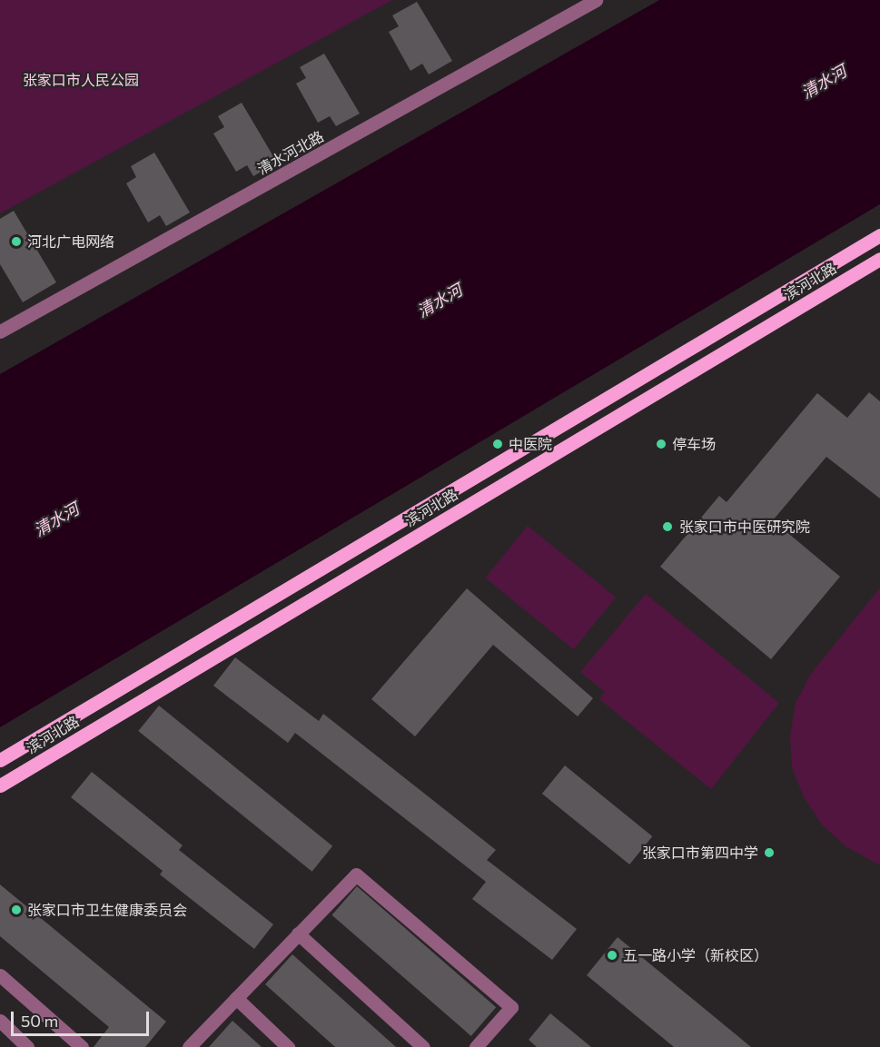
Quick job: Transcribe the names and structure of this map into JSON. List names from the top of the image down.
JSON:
{
  "streets": {
    "main road": ["滨河北路"],
    "street": ["清水河北路"]
  },
  "water": ["清水河"],
  "parks": ["张家口市人民公园"],
  "places": [
    "河北广电网络",
    "中医院",
    "停车场",
    "张家口市中医研究院",
    "张家口市第四中学",
    "张家口市卫生健康委员会",
    "五一路小学（新校区）"
  ],
  "scale_bar": "50 m"
}
